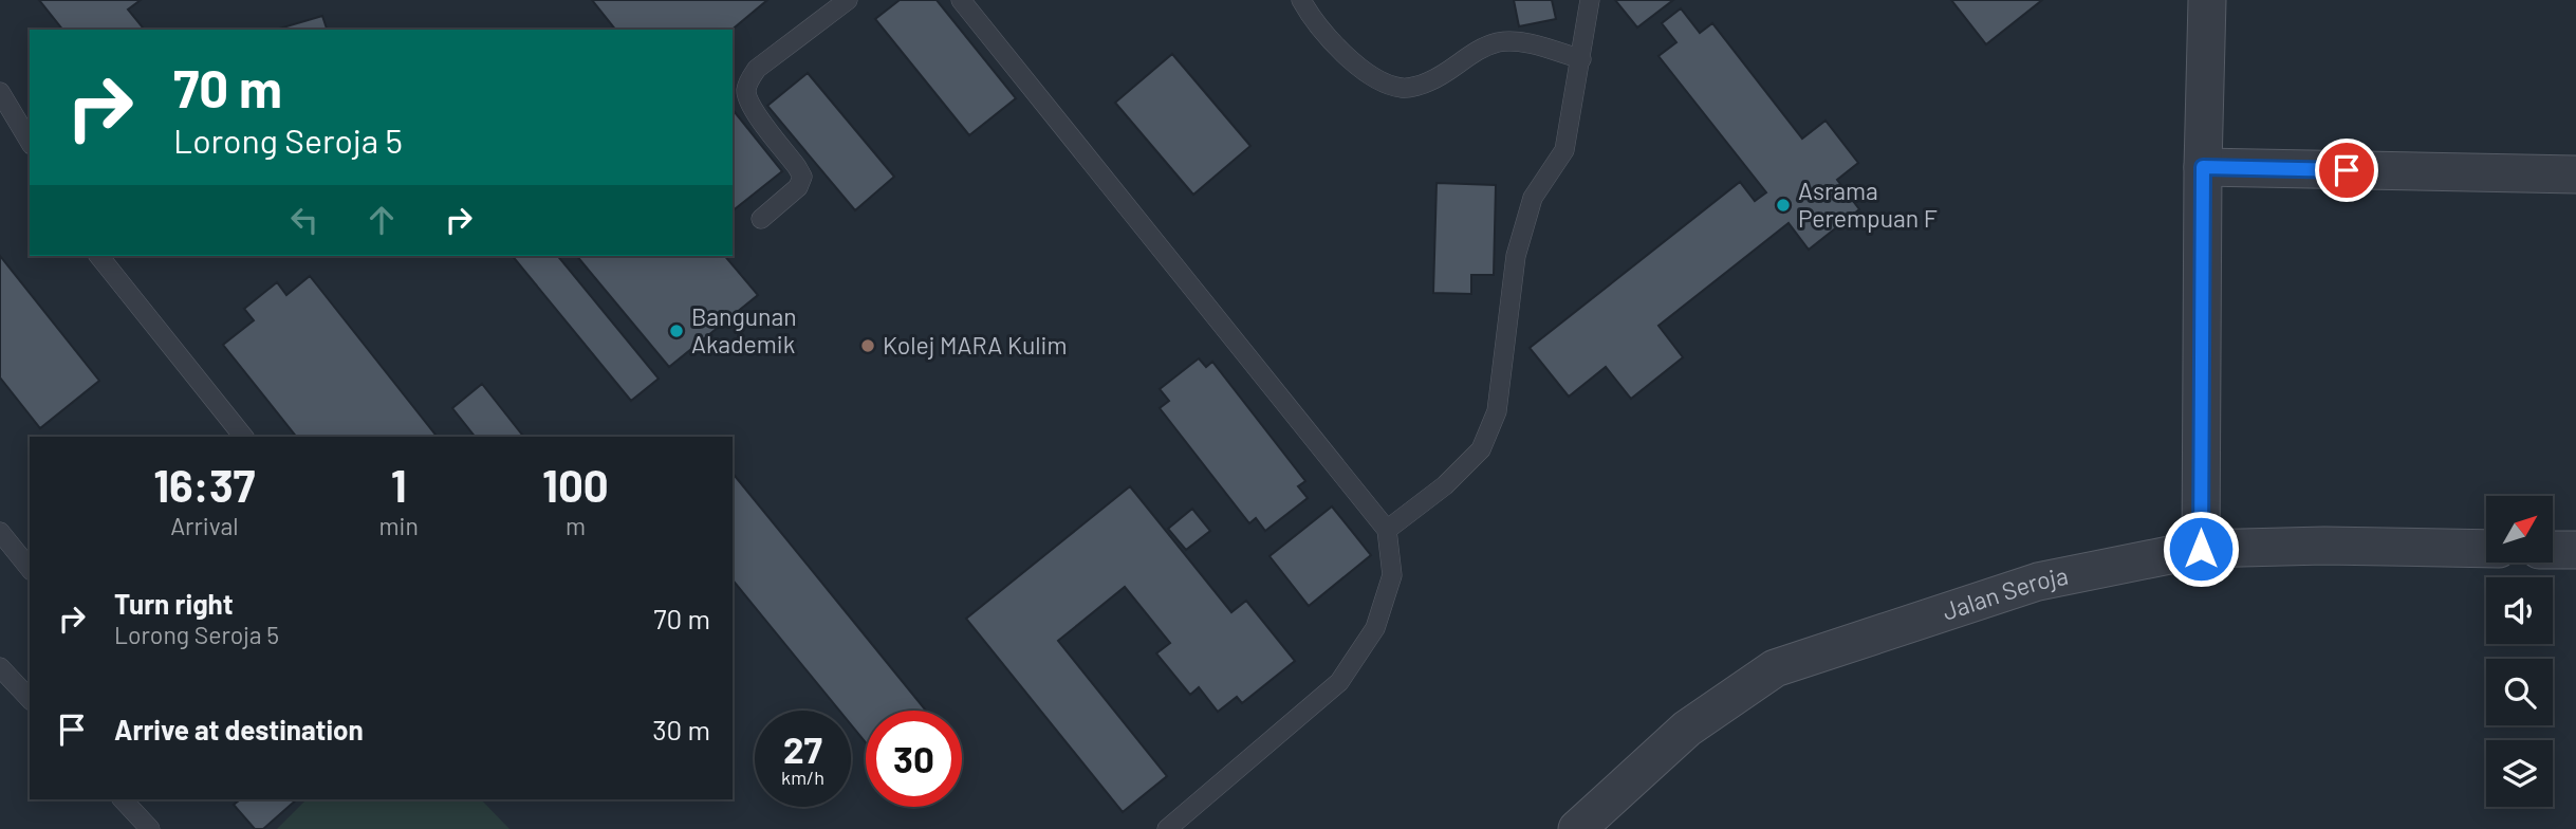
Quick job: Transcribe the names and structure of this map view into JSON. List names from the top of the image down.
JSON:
{
  "streets": {
    "street": ["Jalan Seroja"]
  },
  "places": ["Asrama Perempuan F", "Bangunan Akademik", "Kolej MARA Kulim"],
  "north": "top right",
  "page": {
    "turn": ["70 m", "Lorong Seroja 5"],
    "eta": [
      "16:37",
      "Arrival",
      "1",
      "min",
      "100",
      "m"
    ],
    "list": [
      {
        "name": "Turn right",
        "note": "Lorong Seroja 5",
        "value": "70 m"
      },
      {
        "name": "Arrive at destination",
        "value": "30 m"
      }
    ],
    "speed": "27 km/h",
    "limit": "30"
  }
}
